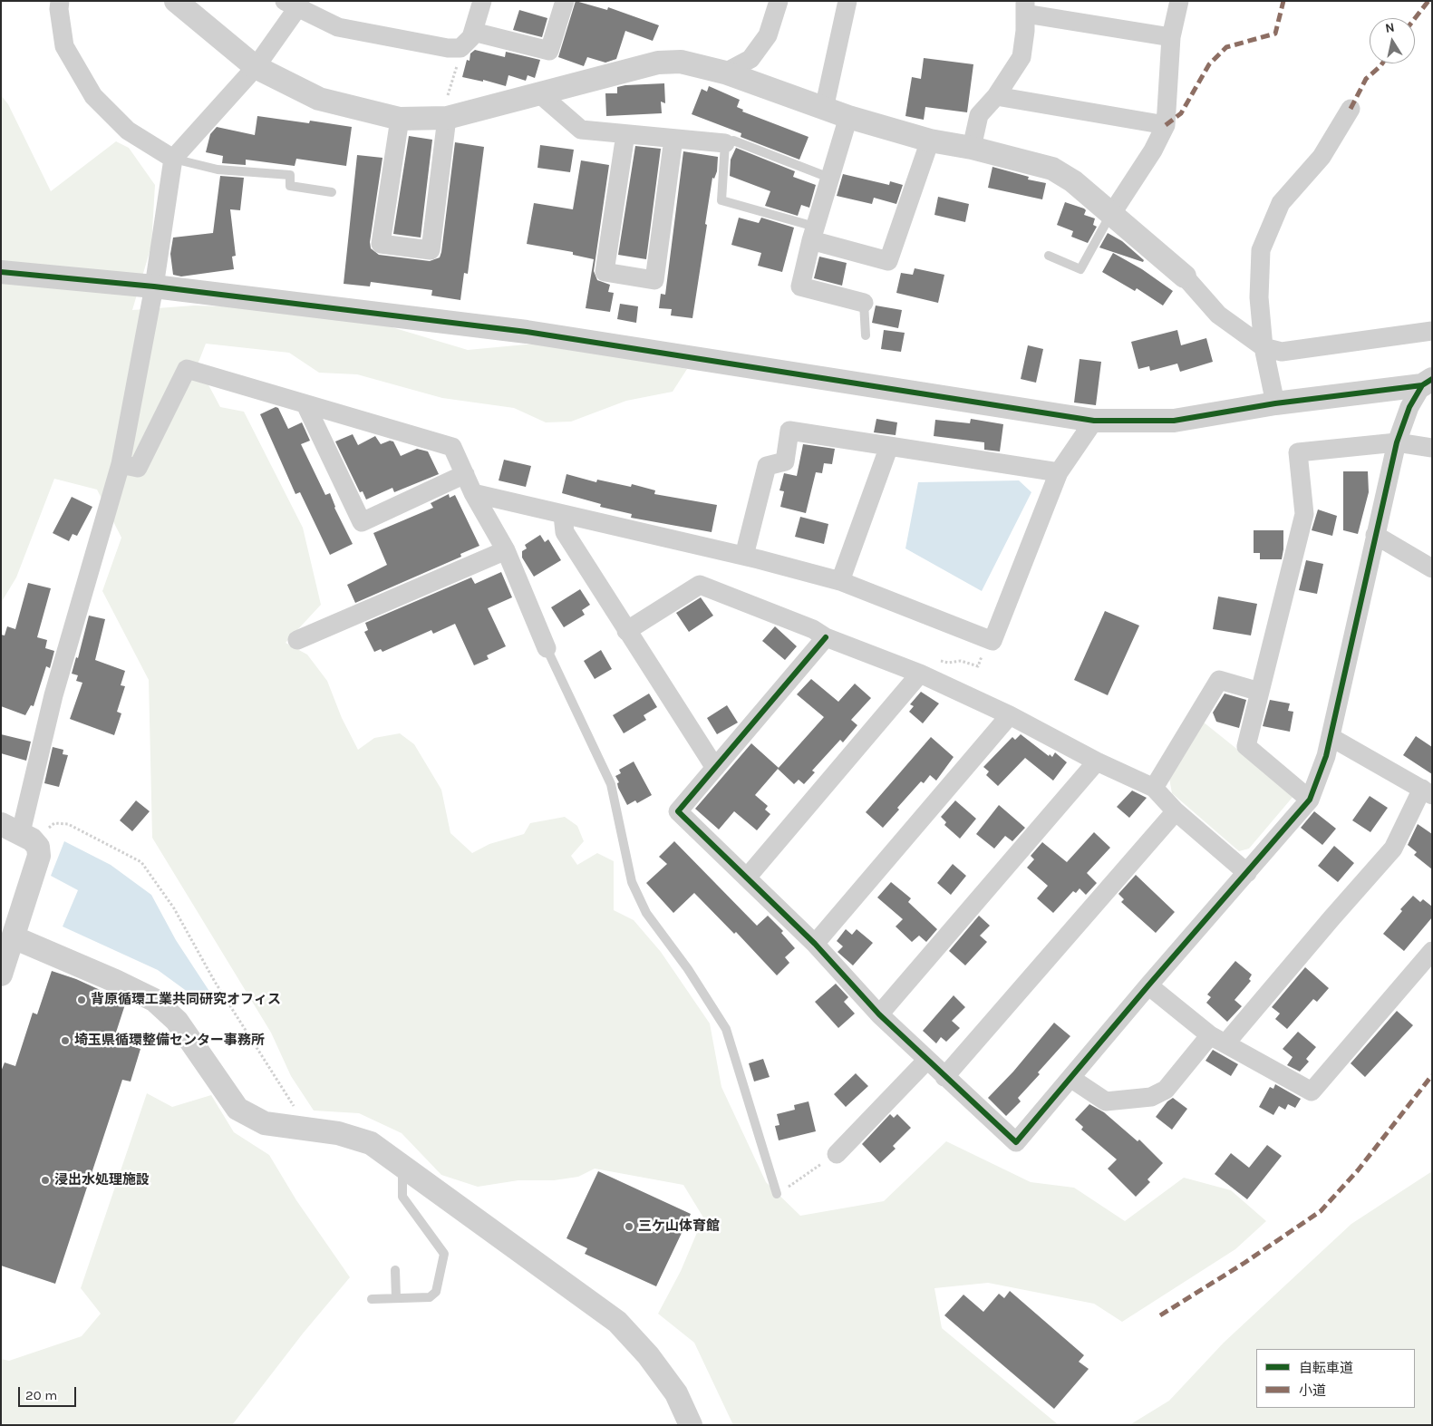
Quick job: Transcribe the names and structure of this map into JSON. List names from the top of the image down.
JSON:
{
  "places": [
    "背原循環工業共同研究オフィス",
    "埼玉県循環整備センター事務所",
    "浸出水処理施設",
    "三ケ山体育館"
  ],
  "legend": ["自転車道", "小道"],
  "scale_bar": "20 m",
  "north": "top"
}
